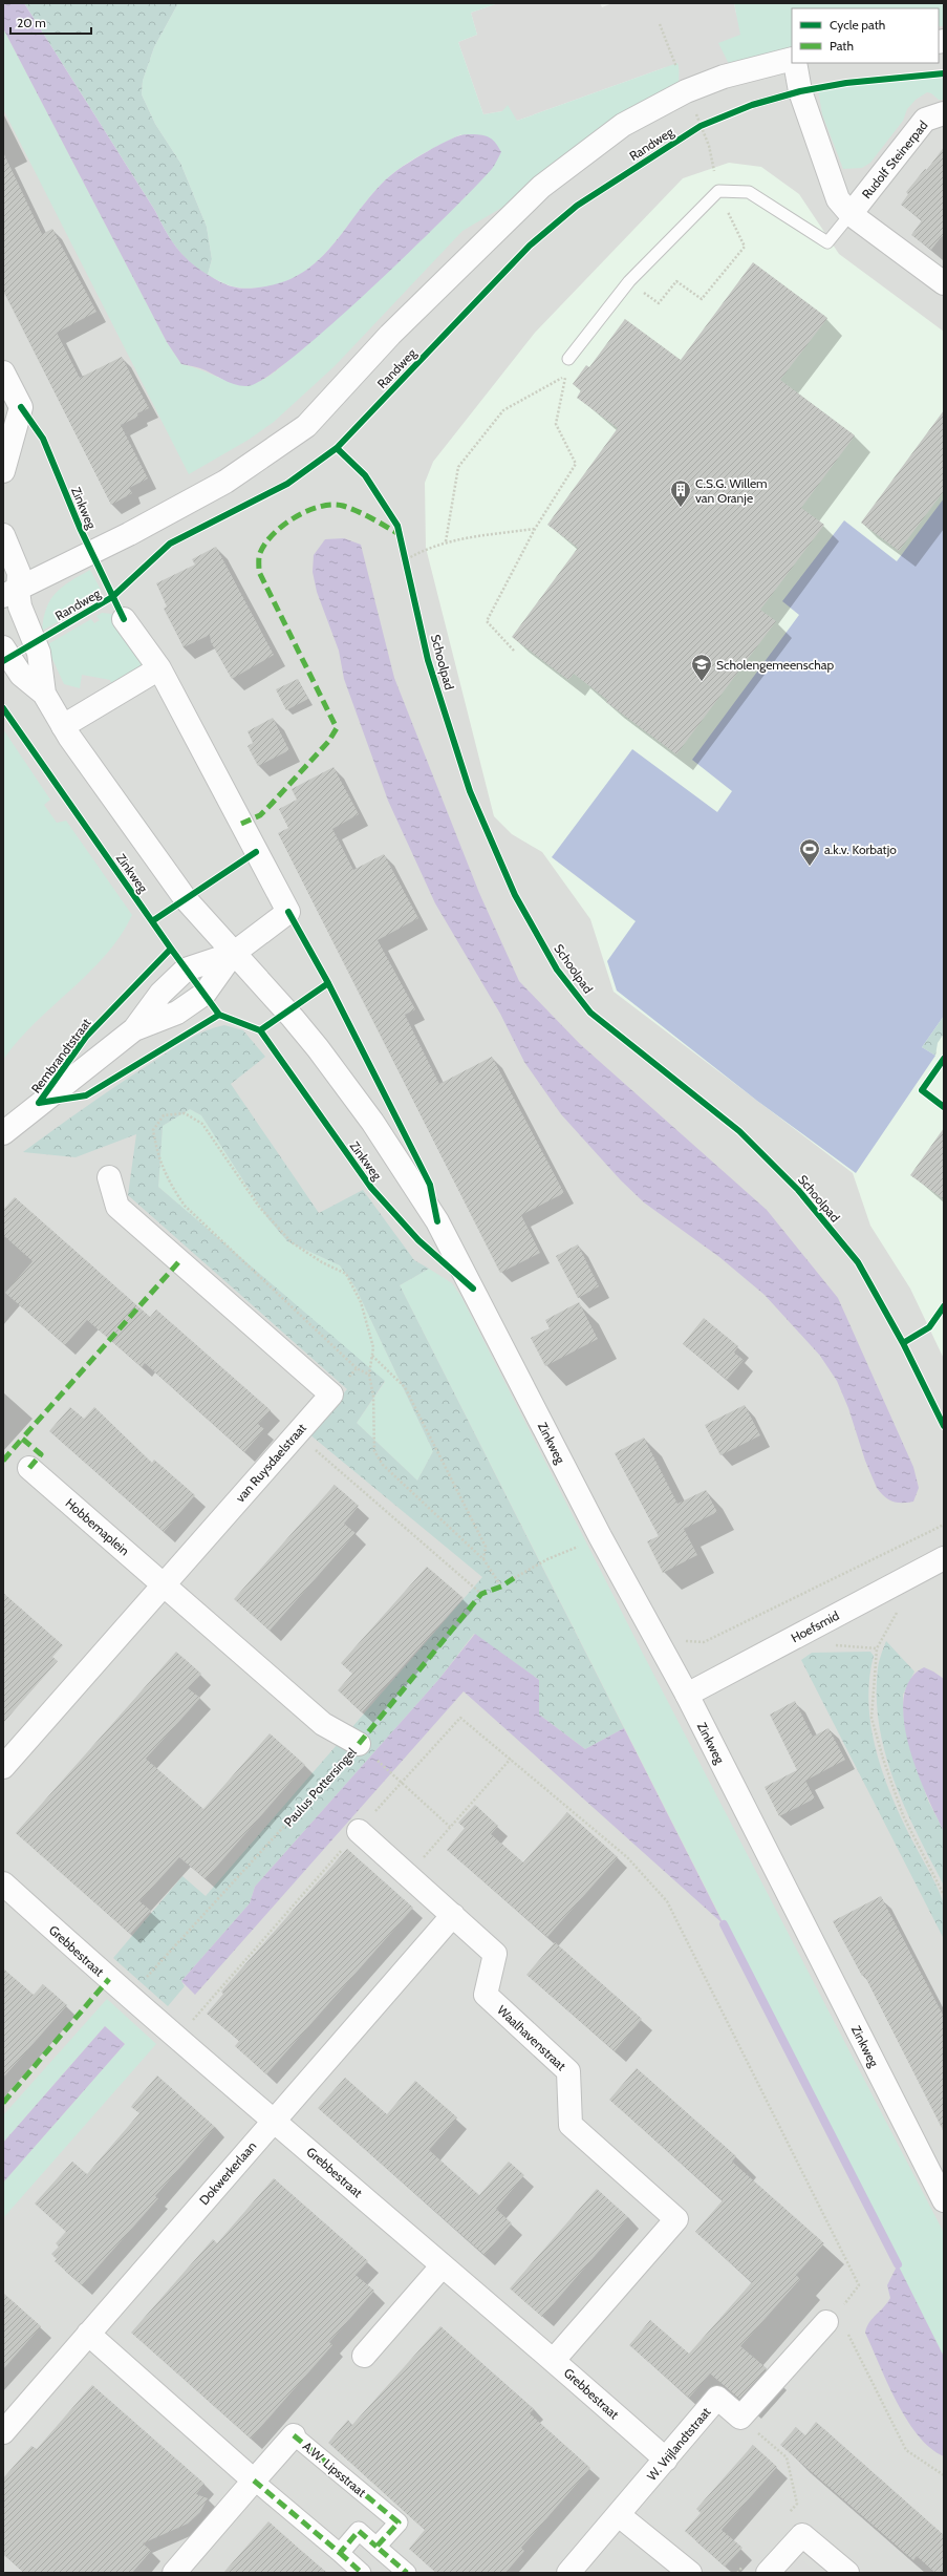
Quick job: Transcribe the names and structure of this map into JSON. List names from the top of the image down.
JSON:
{
  "streets": {
    "street": [
      "Rudolf Steinerpad",
      "Zinkweg",
      "Rembrandtstraat",
      "van Ruysdaelstraat",
      "Hobbemaplein",
      "Hoefsmid",
      "Paulus Pottersingel",
      "Grebbestraat",
      "Waalhavenstraat",
      "Dokwerkerlaan",
      "W. Vrijlandtstraat",
      "A.W. Lipsstraat"
    ],
    "cycle path": ["Randweg", "Schoolpad"]
  },
  "crossings": [
    ["Zinkweg", "Rembrandtstraat"],
    ["Zinkweg", "Hoefsmid"],
    ["van Ruysdaelstraat", "Hobbemaplein"],
    ["van Ruysdaelstraat", "Paulus Pottersingel"],
    ["Hobbemaplein", "Paulus Pottersingel"],
    ["Paulus Pottersingel", "Grebbestraat"],
    ["Grebbestraat", "Waalhavenstraat"],
    ["Grebbestraat", "Dokwerkerlaan"],
    ["Grebbestraat", "W. Vrijlandtstraat"],
    ["Waalhavenstraat", "Dokwerkerlaan"]
  ],
  "places": {
    "building": ["C.S.G. Willem van Oranje"],
    "school or university": ["Scholengemeenschap"],
    "sports": ["a.k.v. Korbatjo"]
  },
  "legend": ["Cycle path", "Path"],
  "scale_bar": "20 m"
}
